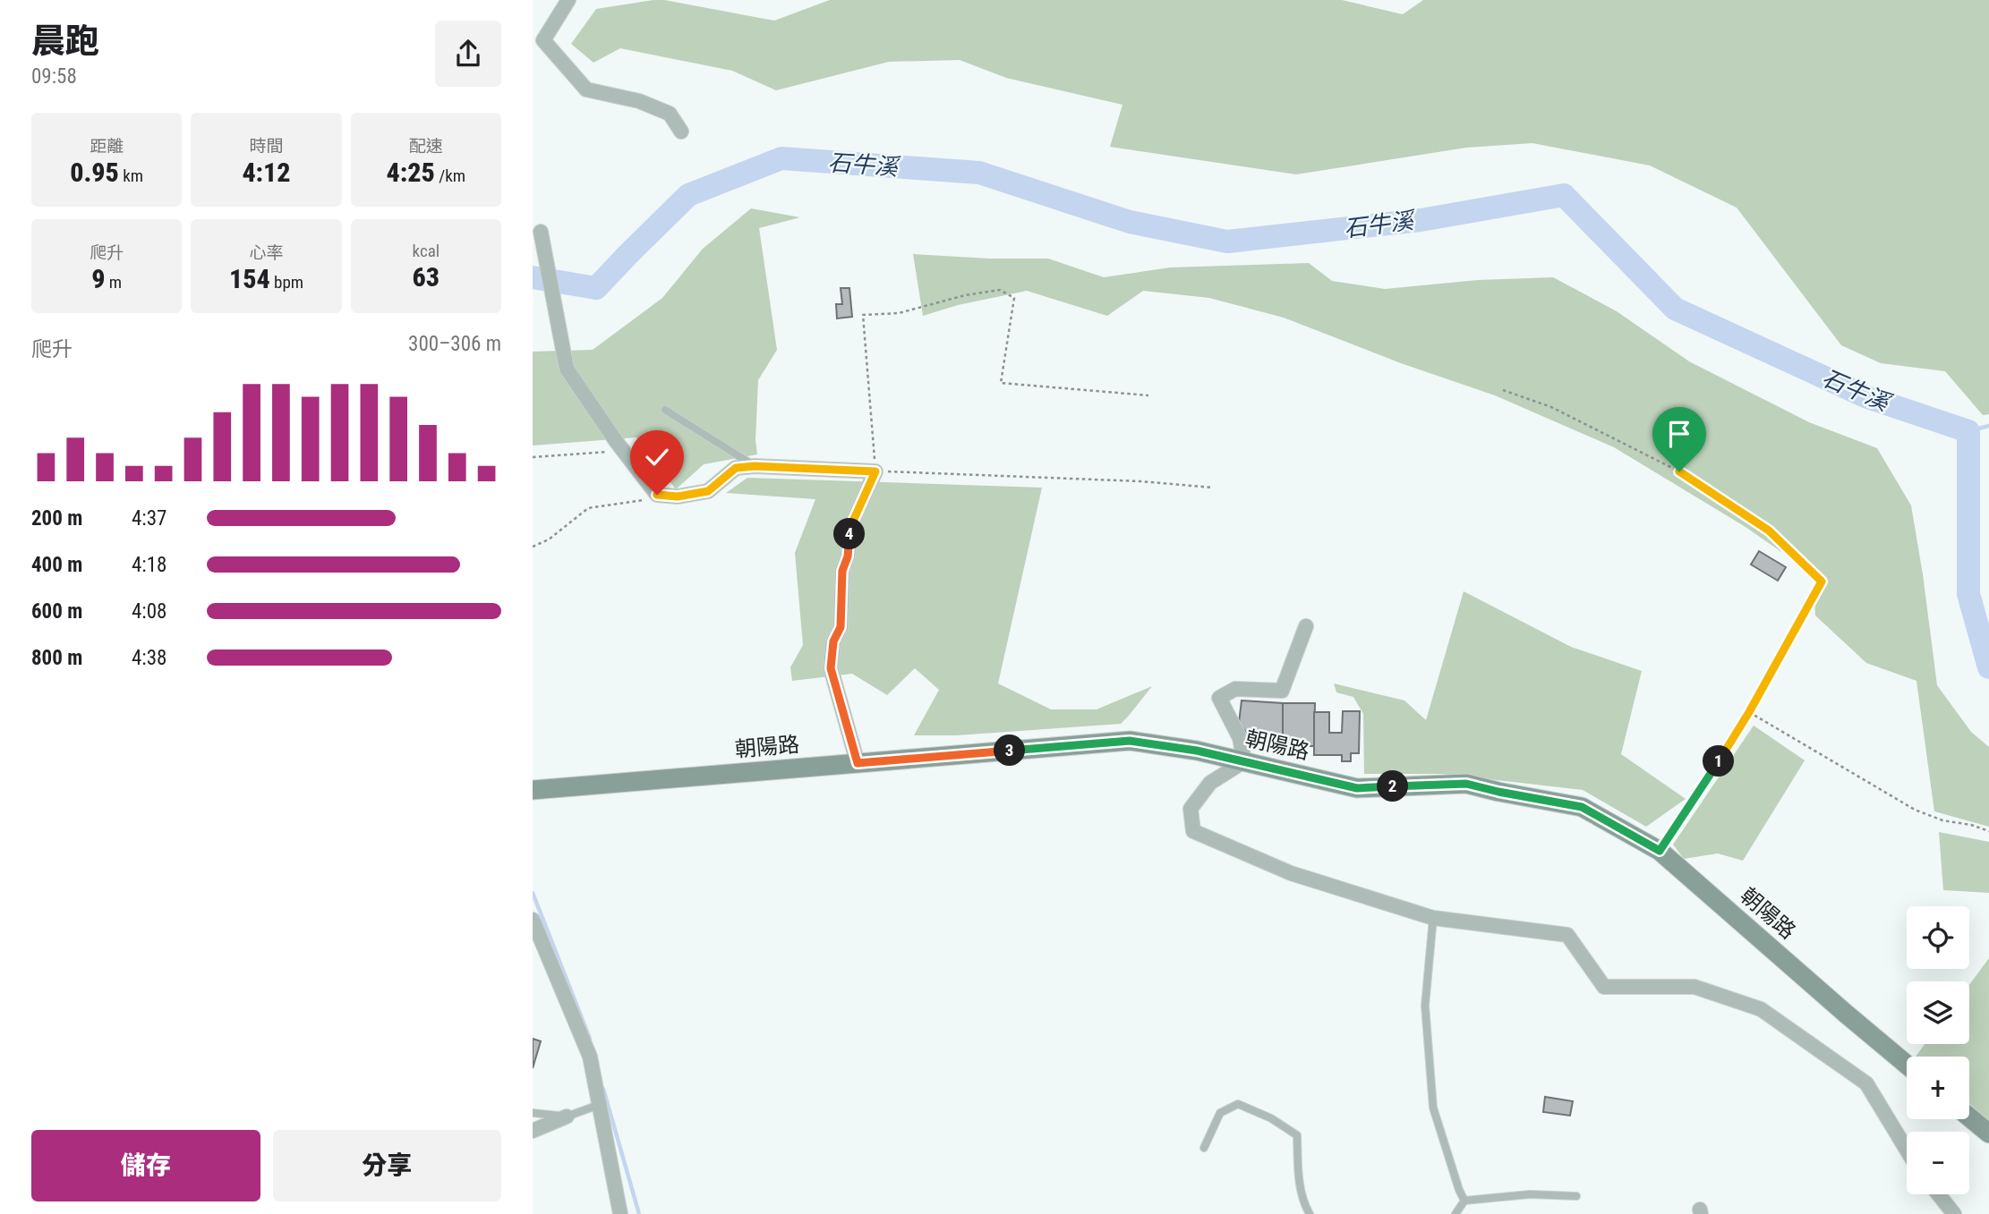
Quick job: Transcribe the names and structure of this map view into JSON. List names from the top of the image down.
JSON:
{
  "streets": {
    "main road": ["朝陽路"]
  },
  "water": ["石牛溪"],
  "page": {
    "heading": ["晨跑", "09:58"],
    "stats": [
      ["距離", "0.95 km"],
      ["時間", "4:12"],
      ["配速", "4:25 /km"],
      ["爬升", "9 m"],
      ["心率", "154 bpm"],
      ["kcal", "63"]
    ],
    "chart": ["爬升", "300–306 m"],
    "list": [
      {
        "name": "200 m",
        "note": "4:37"
      },
      {
        "name": "400 m",
        "note": "4:18"
      },
      {
        "name": "600 m",
        "note": "4:08"
      },
      {
        "name": "800 m",
        "note": "4:38"
      }
    ],
    "pins": [
      "4",
      "3",
      "1",
      "2"
    ],
    "map_buttons": ["+", "−"],
    "buttons": ["儲存", "分享"]
  }
}
